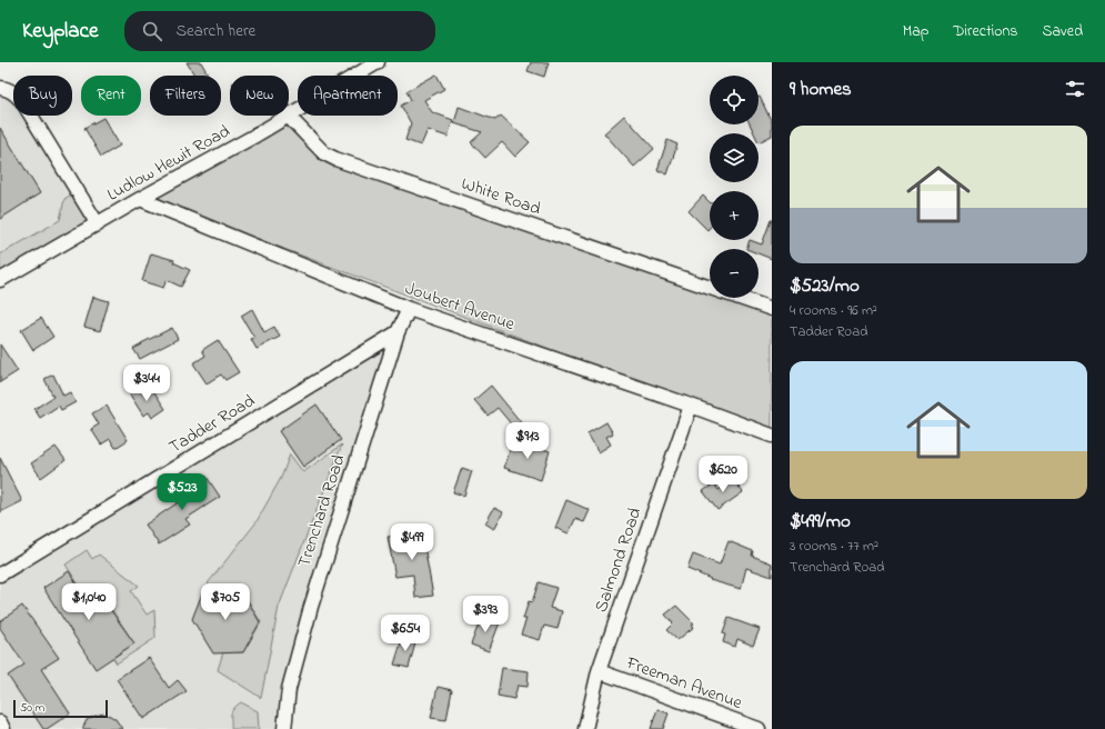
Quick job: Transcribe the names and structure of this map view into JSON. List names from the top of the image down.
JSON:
{
  "streets": {
    "street": [
      "Ludlow Hewit Road",
      "White Road",
      "Joubert Avenue",
      "Tadder Road",
      "Trenchard Road",
      "Salmond Road",
      "Freeman Avenue"
    ]
  },
  "crossings": [
    ["Ludlow Hewit Road", "White Road"],
    ["Ludlow Hewit Road", "Joubert Avenue"],
    ["Joubert Avenue", "Trenchard Road"],
    ["Joubert Avenue", "Salmond Road"],
    ["Tadder Road", "Trenchard Road"],
    ["Salmond Road", "Freeman Avenue"]
  ],
  "scale_bar": "50 m",
  "page": {
    "header": "Keyplace",
    "search": "Search here",
    "nav": ["Map", "Directions", "Saved"],
    "heading": "9 homes",
    "map_buttons": ["+", "−"],
    "chip": [
      "Buy",
      "Rent",
      "Filters",
      "New",
      "Apartment"
    ],
    "list": [
      {
        "name": "$523/mo",
        "note": "4 rooms · 96 m² · Tadder Road"
      },
      {
        "name": "$499/mo",
        "note": "3 rooms · 77 m² · Trenchard Road"
      }
    ],
    "price": [
      "$344",
      "$913",
      "$620",
      "$523",
      "$499",
      "$1,040",
      "$705",
      "$393",
      "$654"
    ],
    "scale": "50 m"
  }
}
